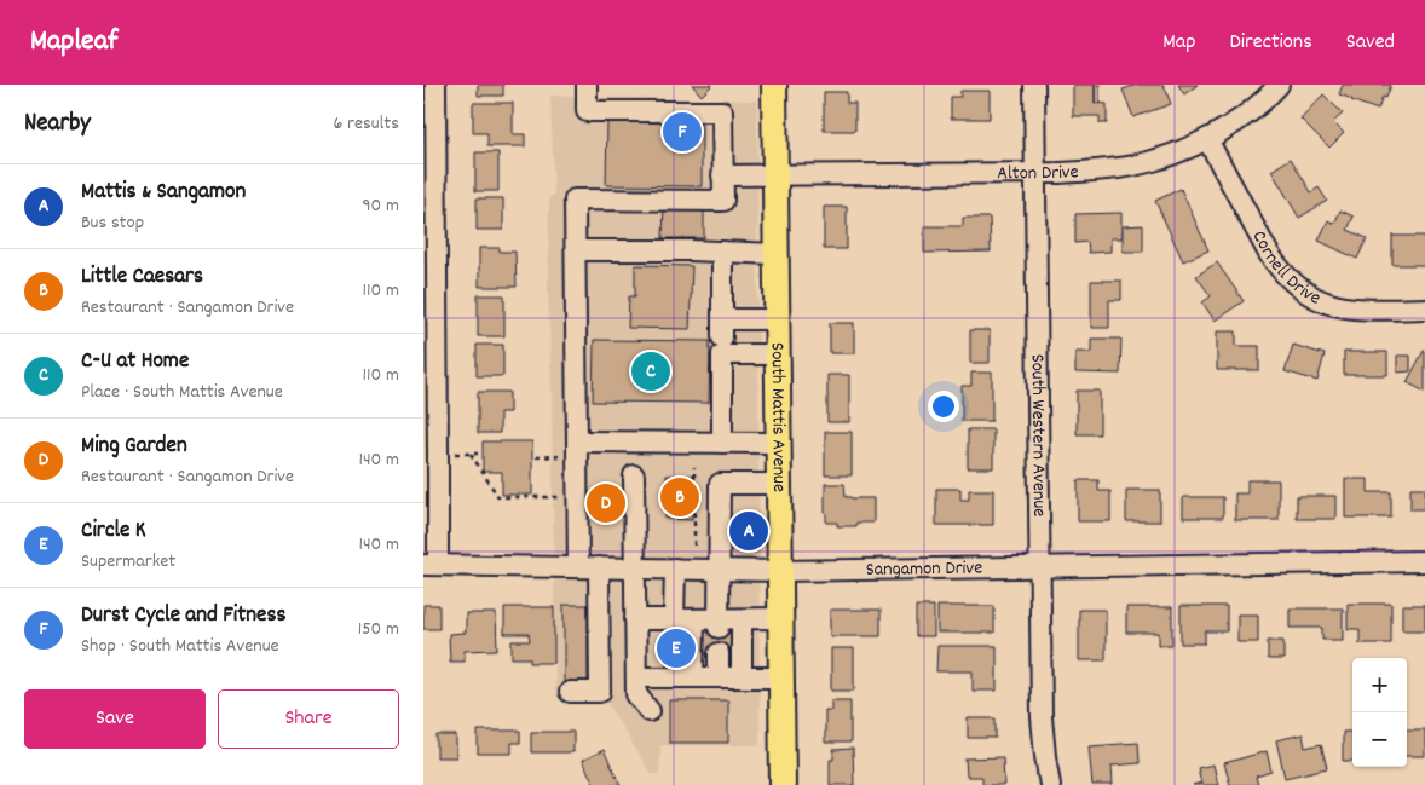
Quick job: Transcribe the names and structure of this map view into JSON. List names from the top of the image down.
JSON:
{
  "streets": {
    "main road": ["South Mattis Avenue"],
    "street": [
      "Alton Drive",
      "Cornell Drive",
      "South Western Avenue",
      "Sangamon Drive"
    ]
  },
  "crossings": [
    ["Alton Drive", "Cornell Drive"],
    ["Alton Drive", "South Mattis Avenue"],
    ["Alton Drive", "South Western Avenue"],
    ["South Mattis Avenue", "Sangamon Drive"],
    ["South Western Avenue", "Sangamon Drive"]
  ],
  "page": {
    "header": "Mapleaf",
    "nav": ["Map", "Directions", "Saved"],
    "heading": ["Nearby", "6 results"],
    "pins": [
      "F",
      "C",
      "B",
      "D",
      "A",
      "E"
    ],
    "list": [
      {
        "mark": "A",
        "name": "Mattis & Sangamon",
        "note": "Bus stop",
        "value": "90 m"
      },
      {
        "mark": "B",
        "name": "Little Caesars",
        "note": "Restaurant · Sangamon Drive",
        "value": "110 m"
      },
      {
        "mark": "C",
        "name": "C-U at Home",
        "note": "Place · South Mattis Avenue",
        "value": "110 m"
      },
      {
        "mark": "D",
        "name": "Ming Garden",
        "note": "Restaurant · Sangamon Drive",
        "value": "140 m"
      },
      {
        "mark": "E",
        "name": "Circle K",
        "note": "Supermarket",
        "value": "140 m"
      },
      {
        "mark": "F",
        "name": "Durst Cycle and Fitness",
        "note": "Shop · South Mattis Avenue",
        "value": "150 m"
      }
    ],
    "map_buttons": ["+", "−"],
    "buttons": ["Save", "Share"]
  }
}
